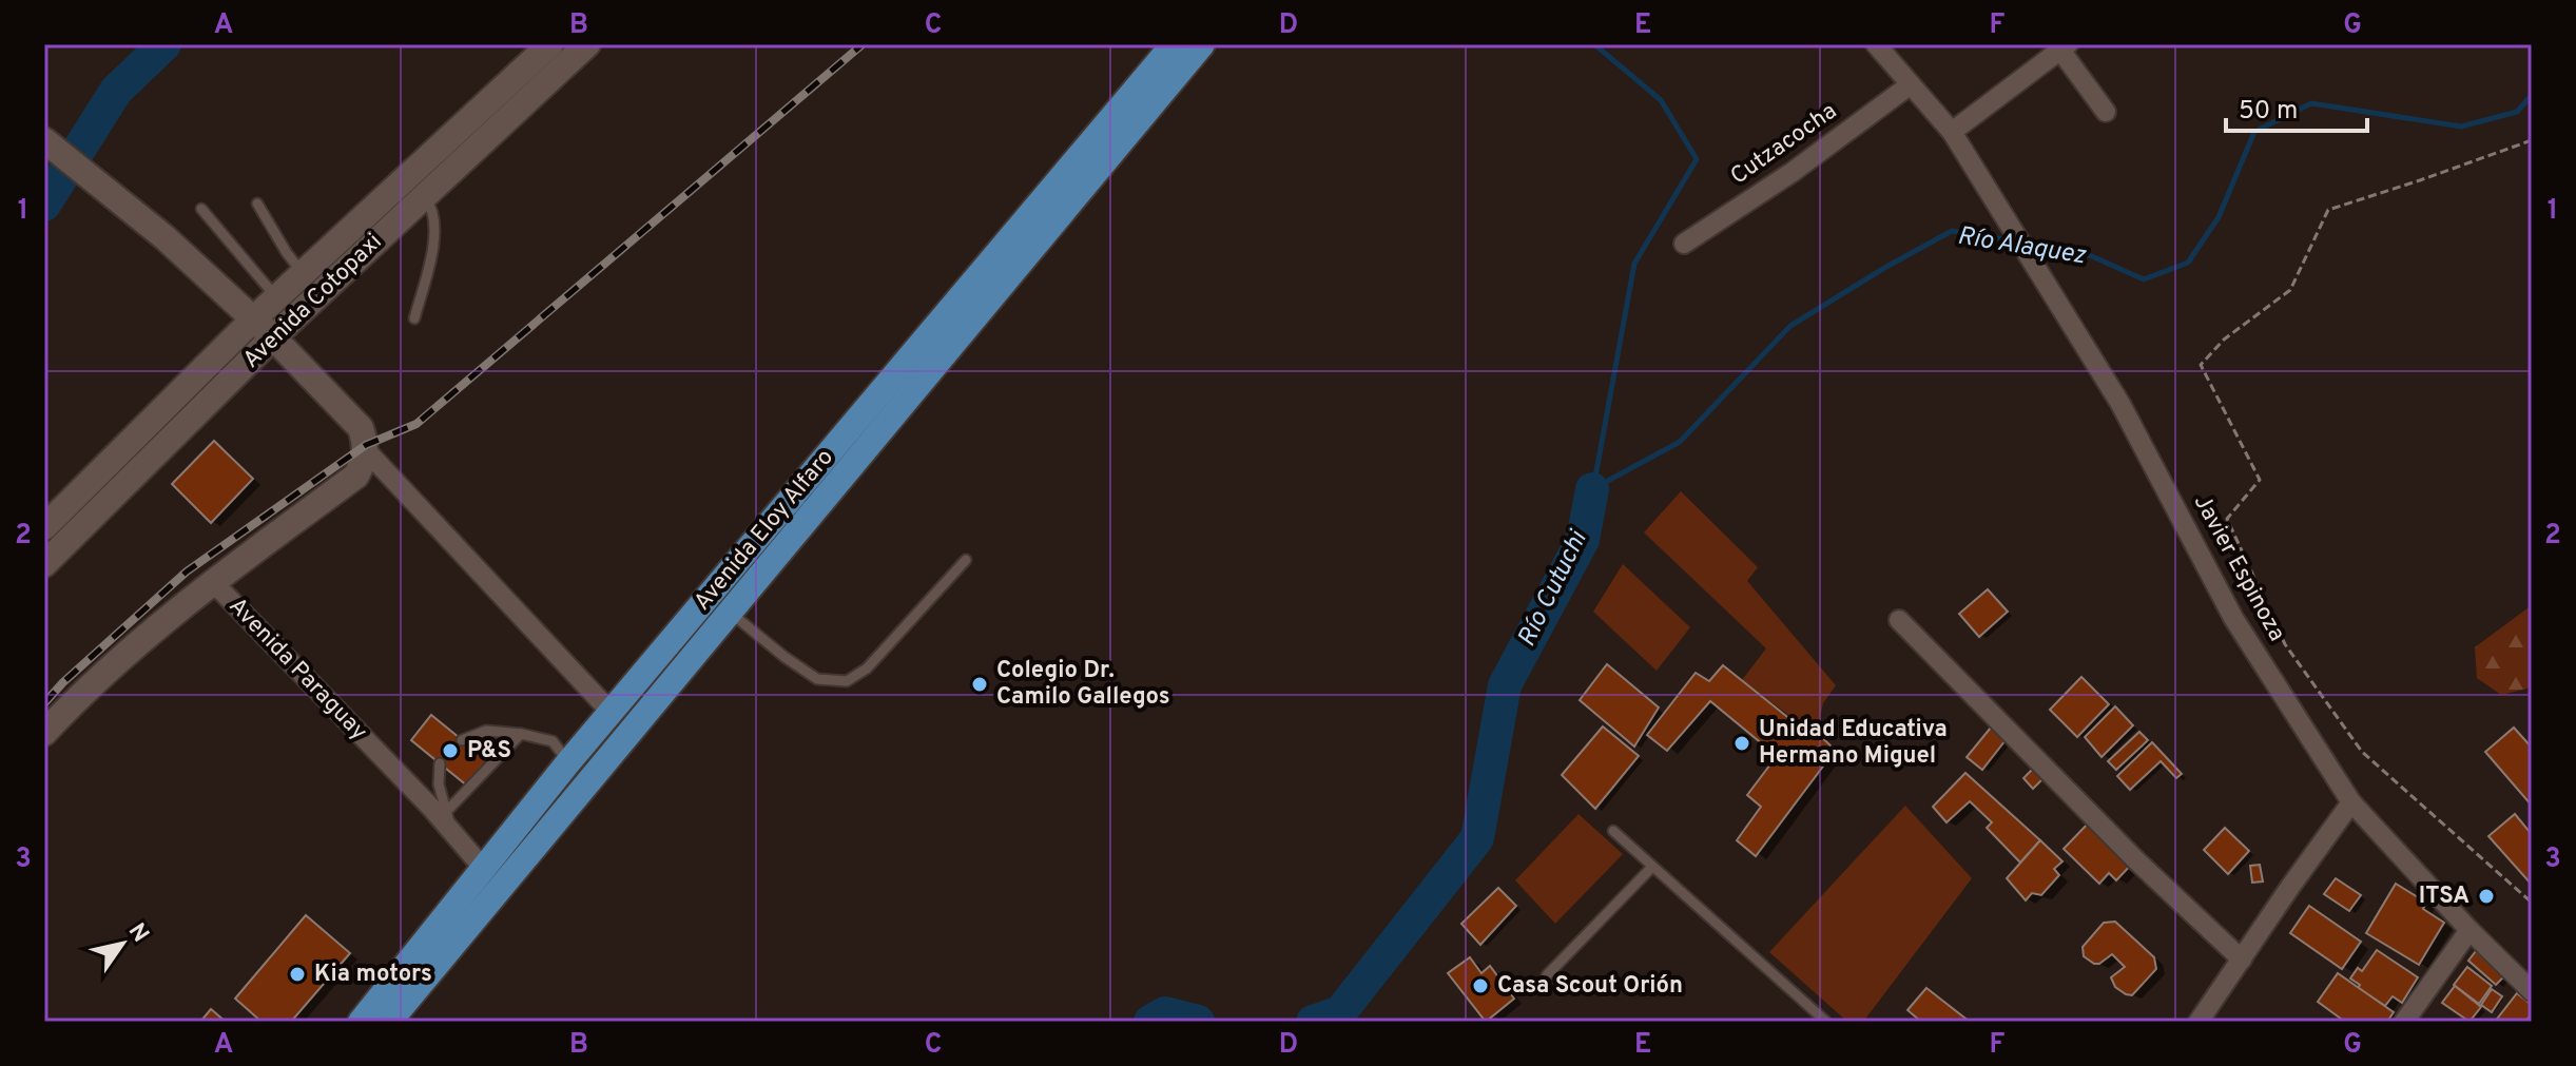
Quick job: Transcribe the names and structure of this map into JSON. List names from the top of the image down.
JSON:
{
  "streets": {
    "main road": ["Avenida Cotopaxi", "Avenida Eloy Alfaro", "Avenida Paraguay"],
    "street": ["Cutzacocha", "Javier Espinoza"]
  },
  "crossings": [
    ["Cutzacocha", "Javier Espinoza"],
    ["Avenida Eloy Alfaro", "Avenida Paraguay"]
  ],
  "water": ["Río Alaquez", "Río Cutuchi"],
  "places": [
    "Colegio Dr. Camilo Gallegos",
    "Unidad Educativa Hermano Miguel",
    "P&S",
    "ITSA",
    "Kia motors",
    "Casa Scout Orión"
  ],
  "scale_bar": "50 m",
  "north": "top right",
  "grid": {
    "columns": [
      "A",
      "B",
      "C",
      "D",
      "E",
      "F",
      "G"
    ],
    "rows": ["1", "2", "3"]
  }
}
